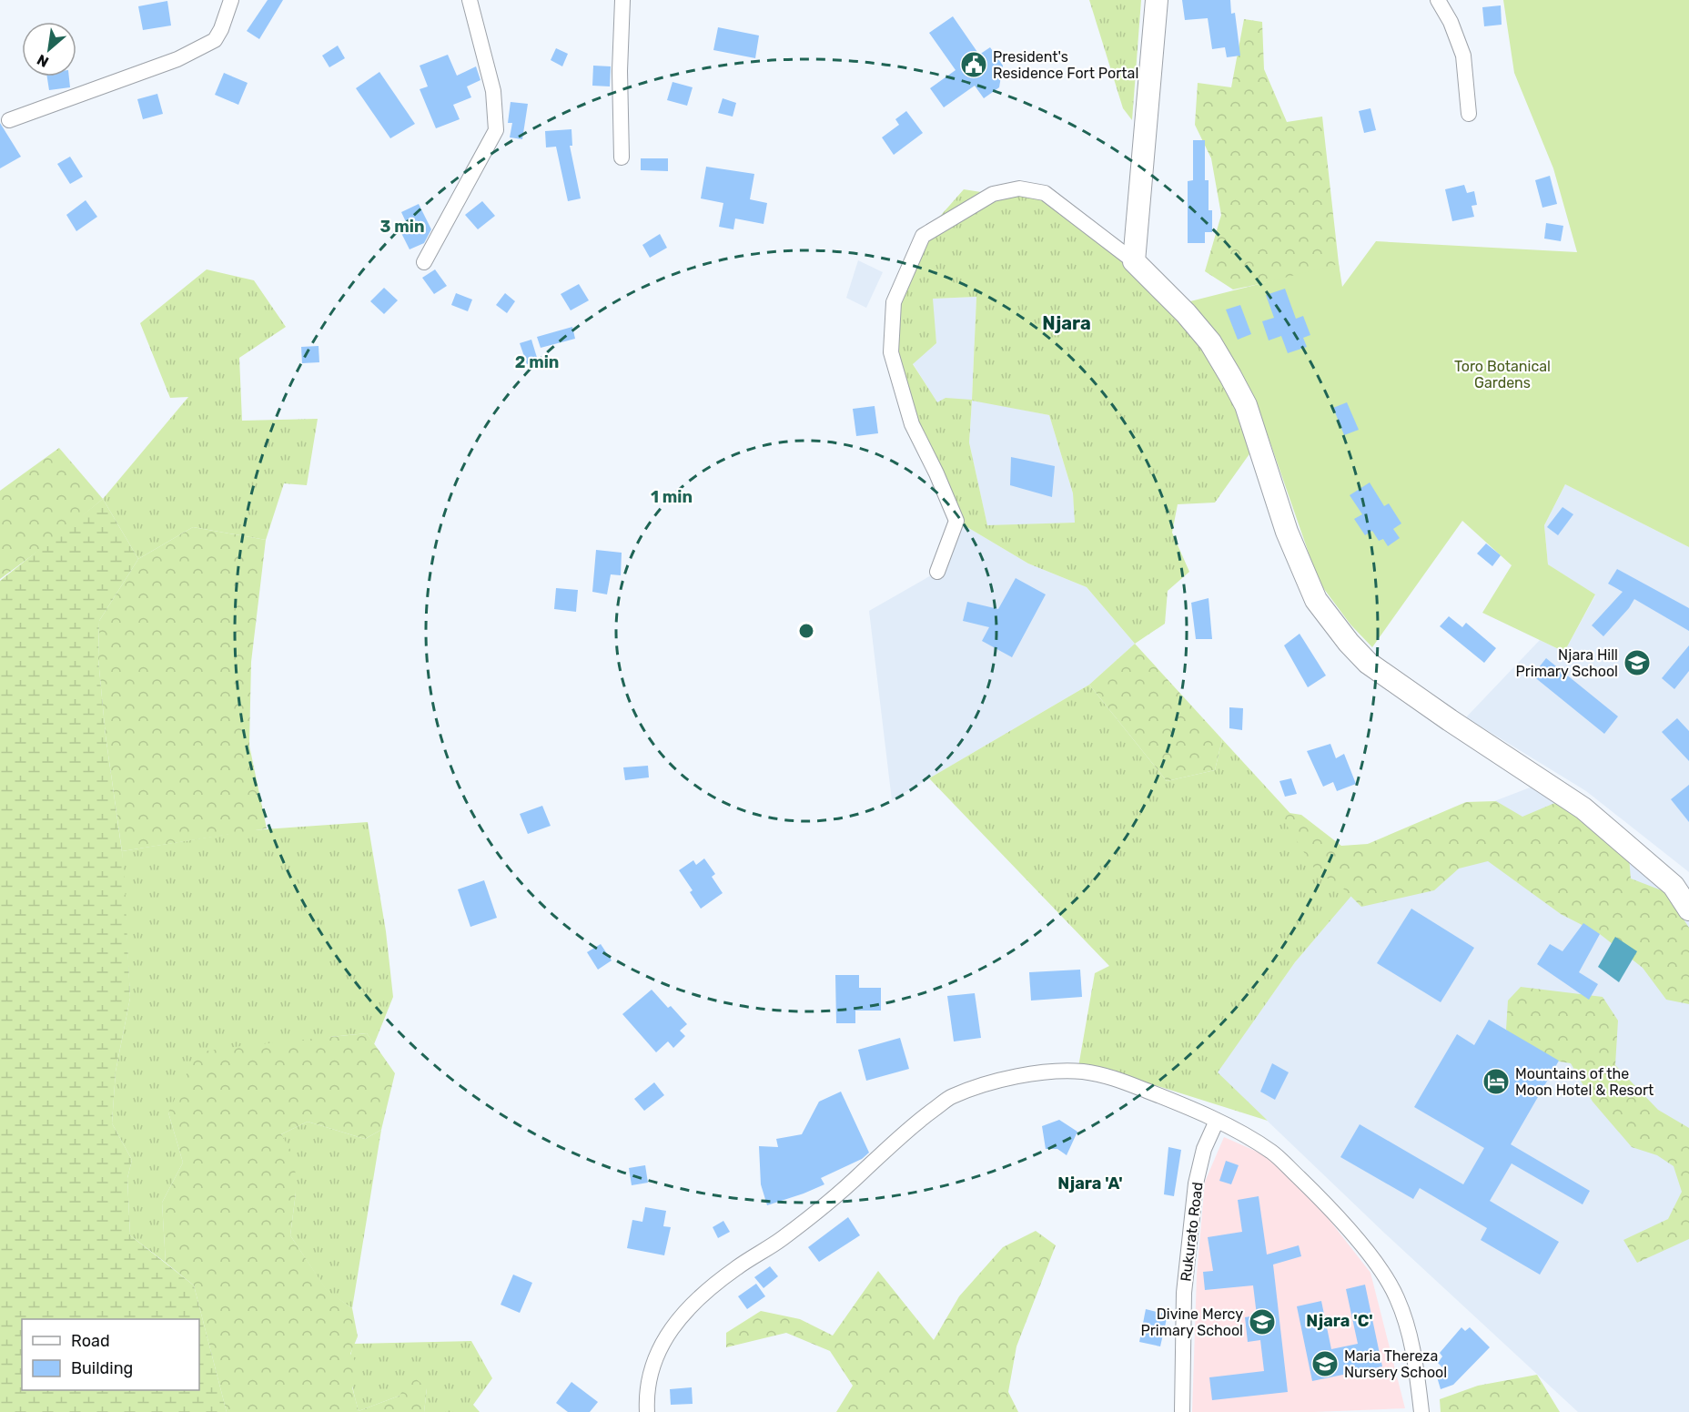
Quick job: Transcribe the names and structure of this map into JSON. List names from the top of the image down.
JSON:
{
  "streets": {
    "street": ["Rukurato Road"]
  },
  "districts": ["Njara", "Njara 'A'", "Njara 'C'"],
  "parks": ["Toro Botanical Gardens"],
  "places": {
    "public building": ["President's Residence Fort Portal"],
    "school or university": ["Njara Hill Primary School", "Divine Mercy Primary School", "Maria Thereza Nursery School"],
    "hotel": ["Mountains of the Moon Hotel & Resort"]
  },
  "legend": ["Road", "Building"],
  "north": "bottom left",
  "rings": ["3 min", "2 min", "1 min"]
}
